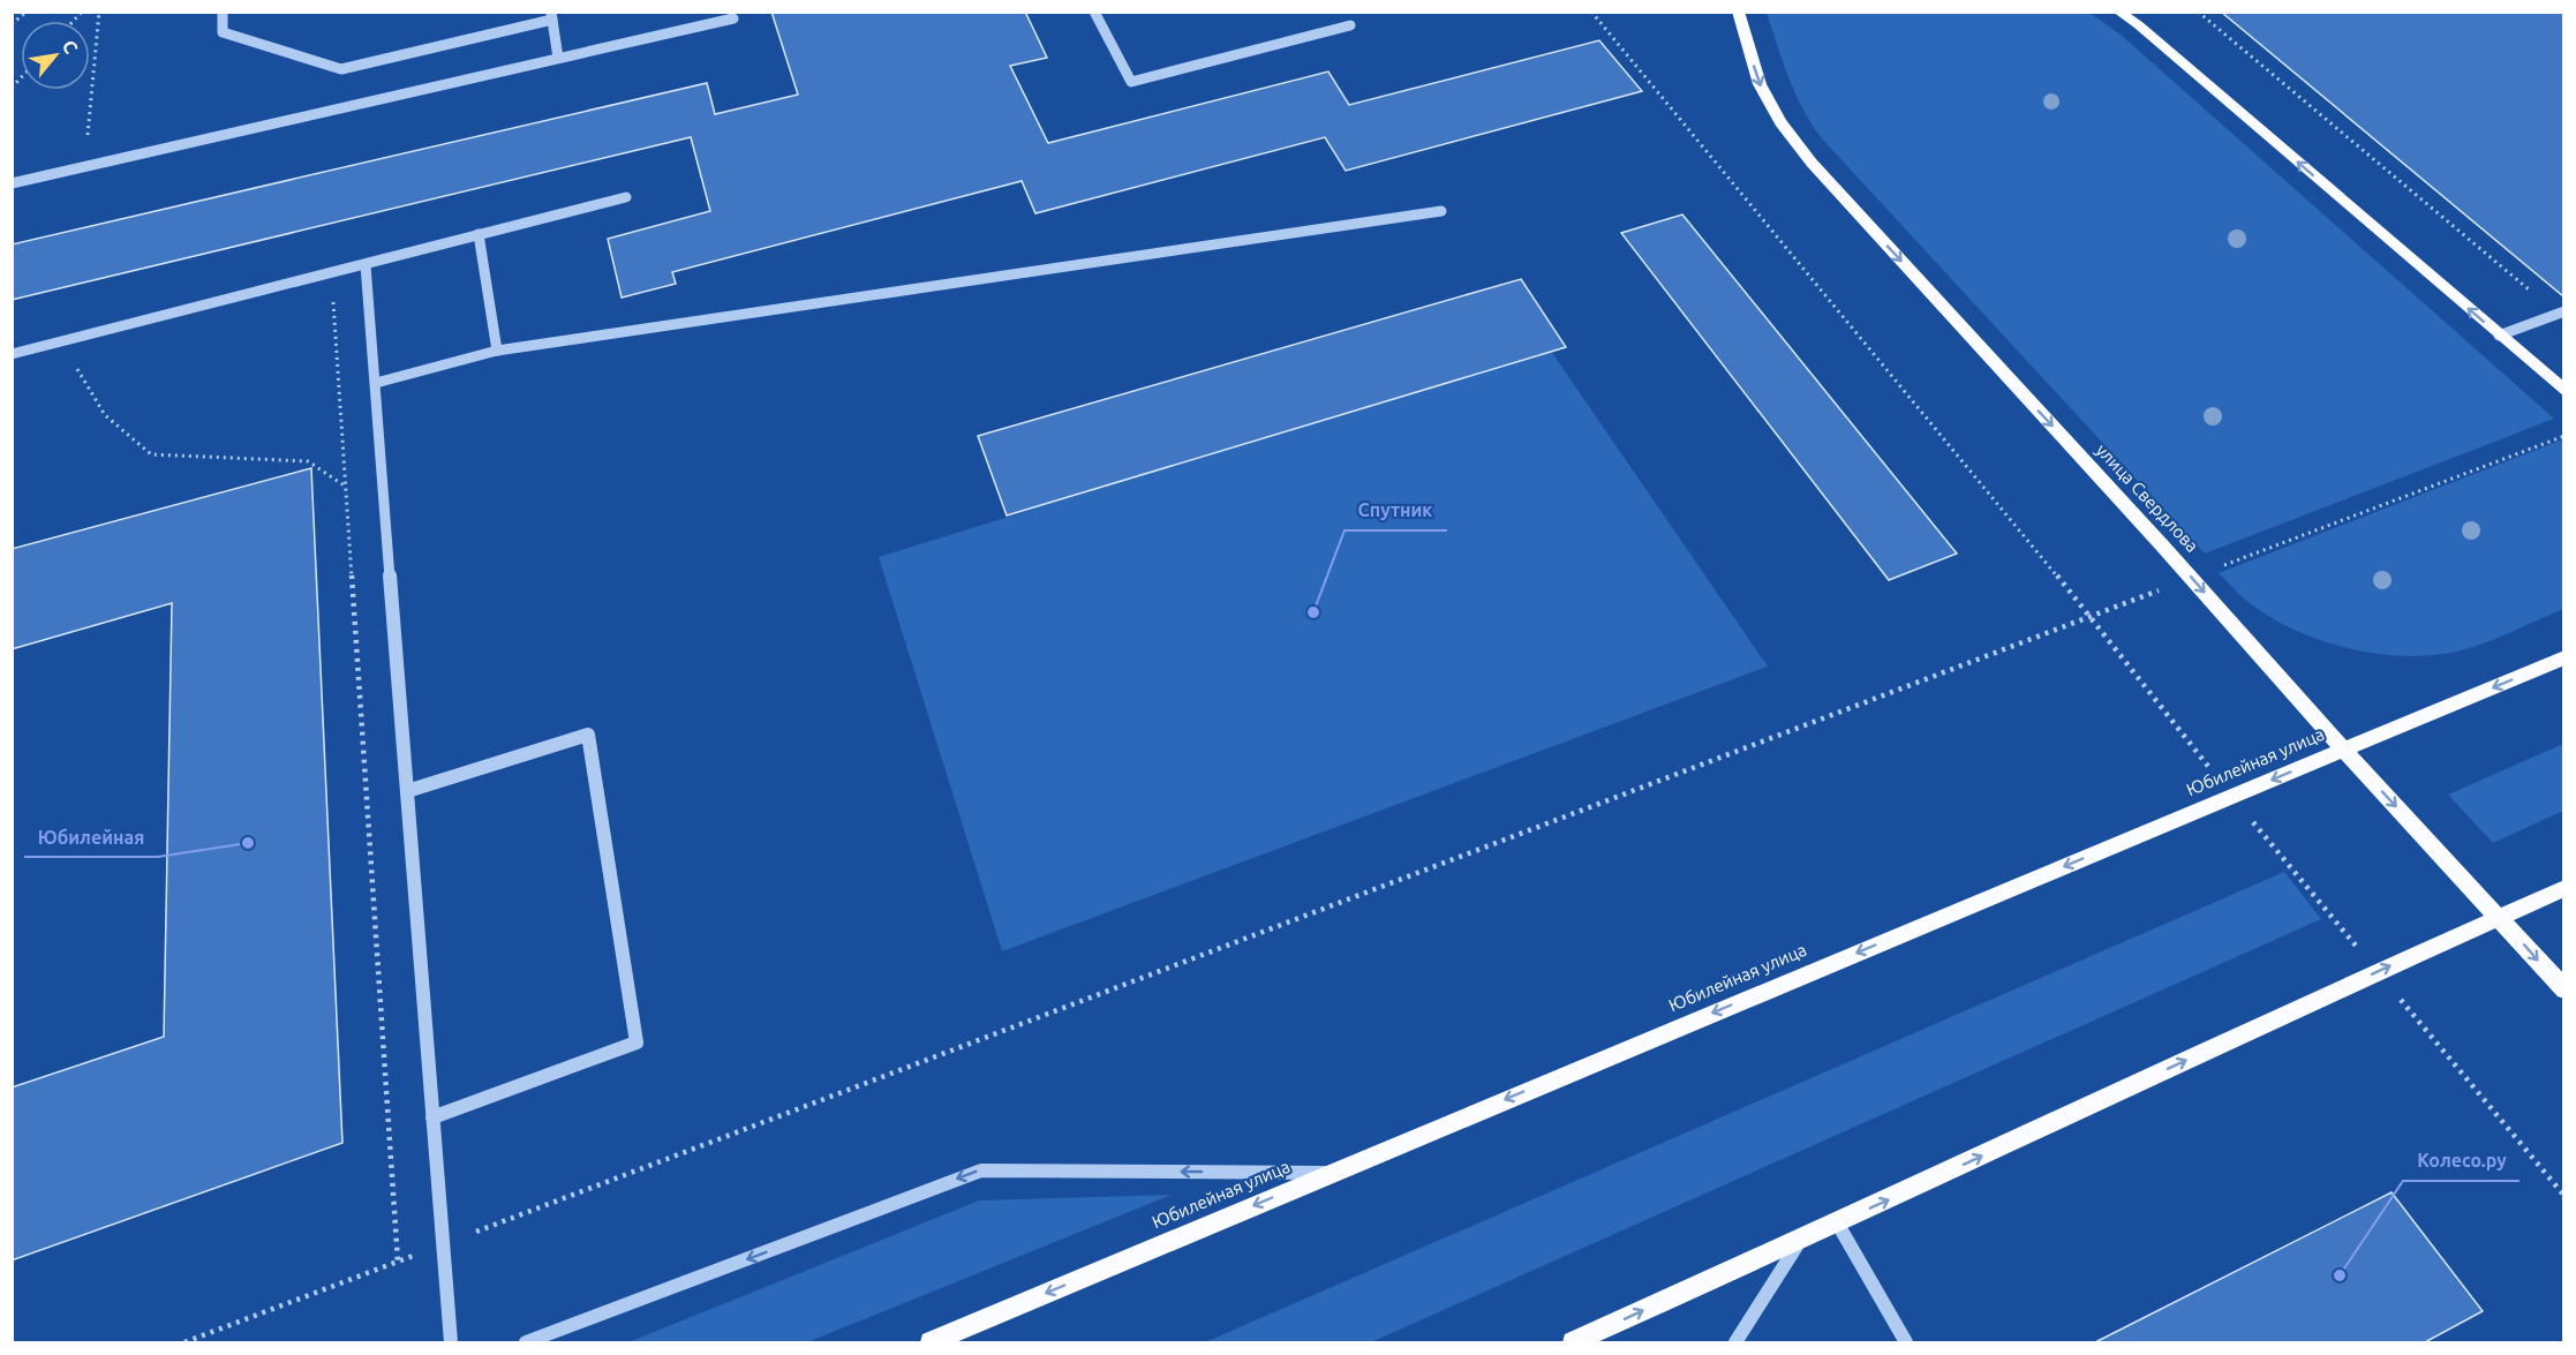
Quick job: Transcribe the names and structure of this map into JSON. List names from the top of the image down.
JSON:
{
  "streets": {
    "main road": ["улица Свердлова", "Юбилейная улица"]
  },
  "crossings": [
    ["улица Свердлова", "Юбилейная улица"]
  ],
  "one_way": ["улица Свердлова", "Юбилейная улица"],
  "places": ["Спутник", "Юбилейная", "Колесо.ру"],
  "north": "top right"
}
